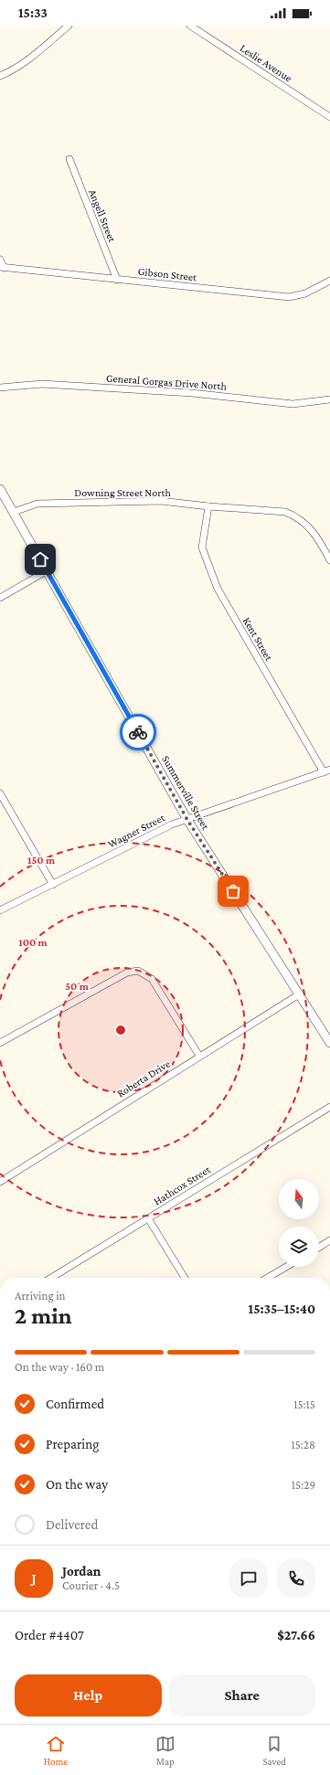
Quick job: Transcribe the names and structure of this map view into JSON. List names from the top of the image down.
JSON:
{
  "streets": {
    "street": [
      "Leslie Avenue",
      "Angell Street",
      "Gibson Street",
      "General Gorgas Drive North",
      "Downing Street North",
      "Kent Street",
      "Summerville Street",
      "Wagner Street",
      "Roberta Drive",
      "Hathcox Street"
    ]
  },
  "crossings": [
    ["Angell Street", "Gibson Street"],
    ["Downing Street North", "Kent Street"],
    ["Downing Street North", "Summerville Street"],
    ["Kent Street", "Wagner Street"],
    ["Summerville Street", "Wagner Street"],
    ["Summerville Street", "Roberta Drive"]
  ],
  "north": "top",
  "page": {
    "status": "15:33",
    "heading": ["2 min", "Arriving in", "15:35–15:40"],
    "panel": [
      "Jordan",
      "Courier · 4.5",
      "Order #4407",
      "$27.66"
    ],
    "bar": "On the way · 160 m",
    "list": [
      ["Confirmed", "15:15"],
      ["Preparing", "15:28"],
      ["On the way", "15:29"],
      "Delivered"
    ],
    "round": "J",
    "buttons": ["Help", "Share"],
    "tabs": ["Home", "Map", "Saved"]
  },
  "rings": ["150 m", "100 m", "50 m"]
}
